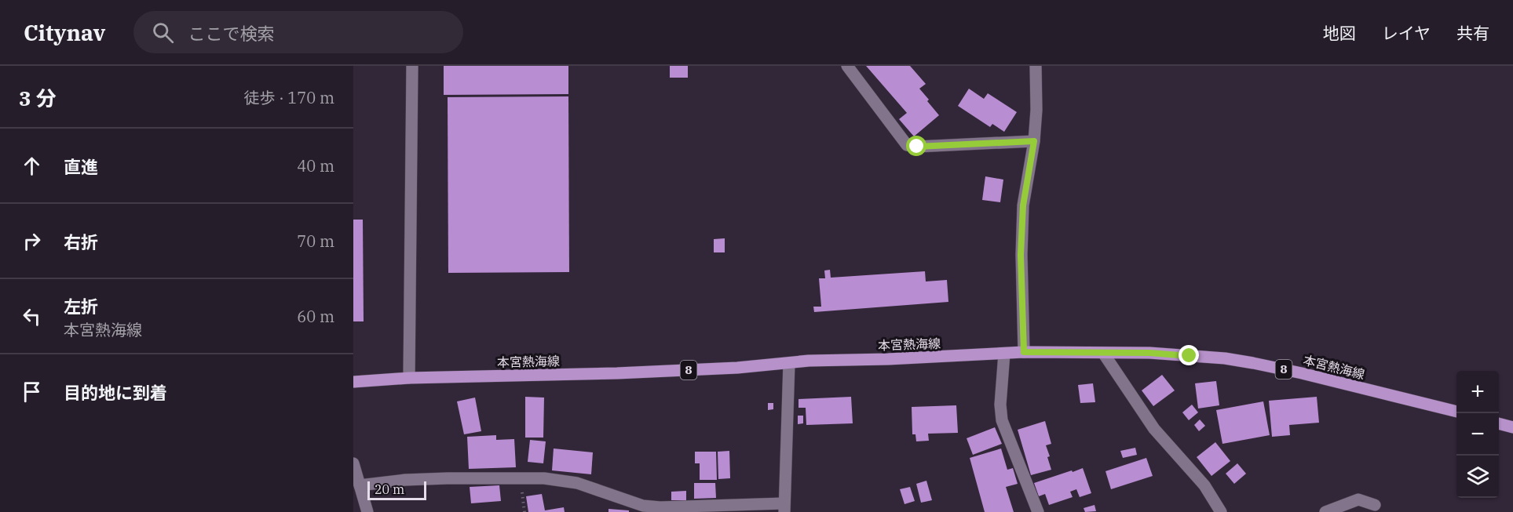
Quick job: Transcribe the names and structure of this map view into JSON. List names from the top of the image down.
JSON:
{
  "streets": {
    "main road": ["本宮熱海線", "8"]
  },
  "scale_bar": "20 m",
  "page": {
    "header": "Citynav",
    "search": "ここで検索",
    "nav": ["地図", "レイヤ", "共有"],
    "heading": ["3 分", "徒歩 · 170 m"],
    "list": [
      ["直進", "40 m"],
      ["右折", "70 m"],
      ["左折", "本宮熱海線", "60 m"],
      "目的地に到着"
    ],
    "map_buttons": ["+", "−"],
    "scale": "20 m"
  }
}
